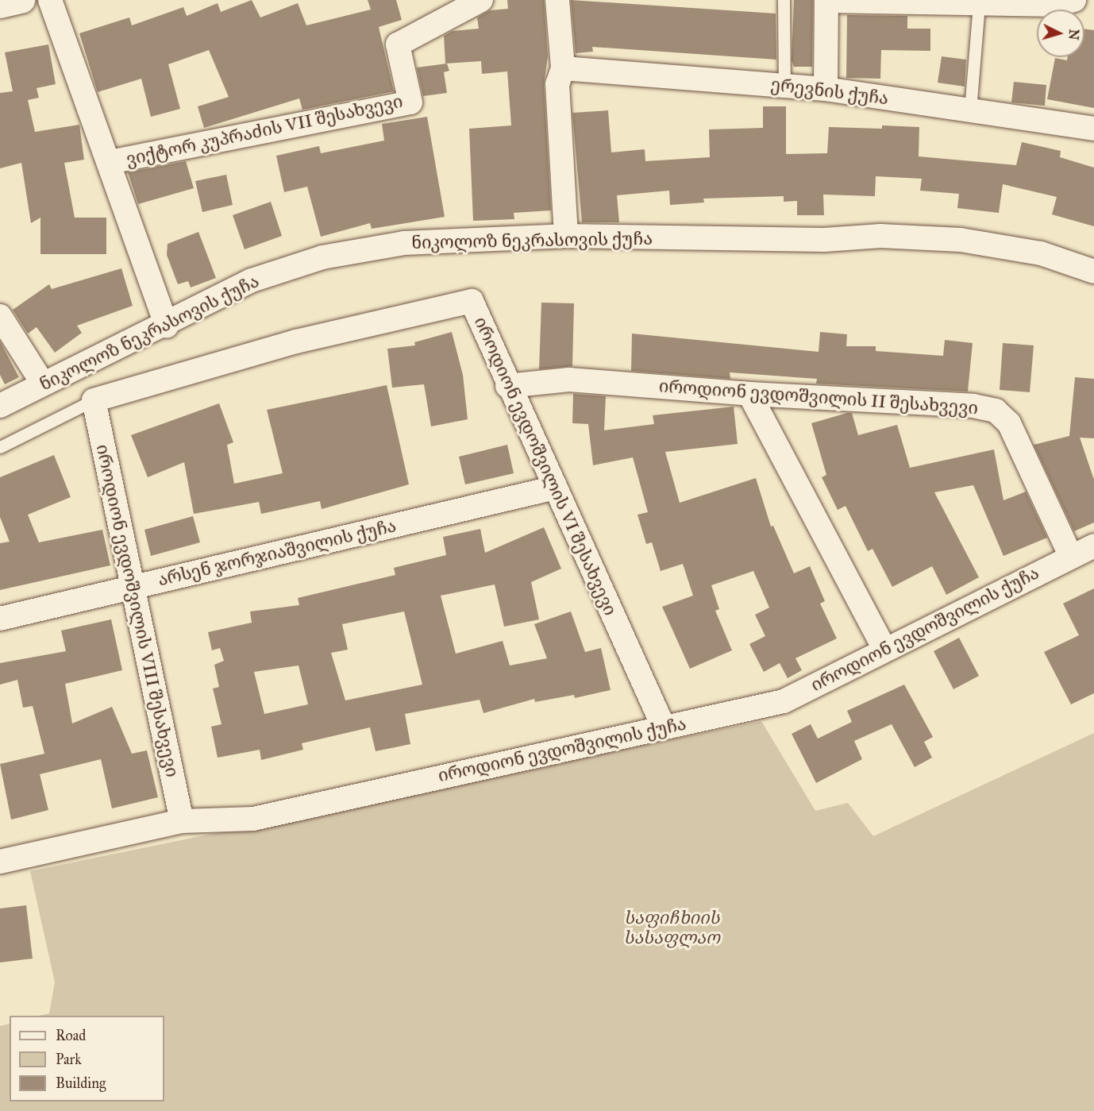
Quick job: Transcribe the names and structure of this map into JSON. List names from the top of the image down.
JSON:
{
  "streets": {
    "street": [
      "ერევნის ქუჩა",
      "ვიქტორ კუპრაძის VII შესახვევი",
      "ნიკოლოზ ნეკრასოვის ქუჩა",
      "იროდიონ ევდოშვილის II შესახვევი",
      "იროდიონ ევდოშვილის VI შესახვევი",
      "არსენ ჯორჯიაშვილის ქუჩა",
      "იროდიონ ევდოშვილის VIII შესახვევი",
      "იროდიონ ევდოშვილის ქუჩა"
    ]
  },
  "crossings": [
    ["იროდიონ ევდოშვილის II შესახვევი", "იროდიონ ევდოშვილის VI შესახვევი"],
    ["იროდიონ ევდოშვილის II შესახვევი", "იროდიონ ევდოშვილის ქუჩა"],
    ["იროდიონ ევდოშვილის VI შესახვევი", "არსენ ჯორჯიაშვილის ქუჩა"],
    ["იროდიონ ევდოშვილის VI შესახვევი", "იროდიონ ევდოშვილის VIII შესახვევი"],
    ["იროდიონ ევდოშვილის VI შესახვევი", "იროდიონ ევდოშვილის ქუჩა"],
    ["არსენ ჯორჯიაშვილის ქუჩა", "იროდიონ ევდოშვილის VIII შესახვევი"],
    ["იროდიონ ევდოშვილის VIII შესახვევი", "იროდიონ ევდოშვილის ქუჩა"]
  ],
  "parks": ["საფიჩხიის სასაფლაო"],
  "legend": ["Road", "Park", "Building"],
  "north": "right"
}
